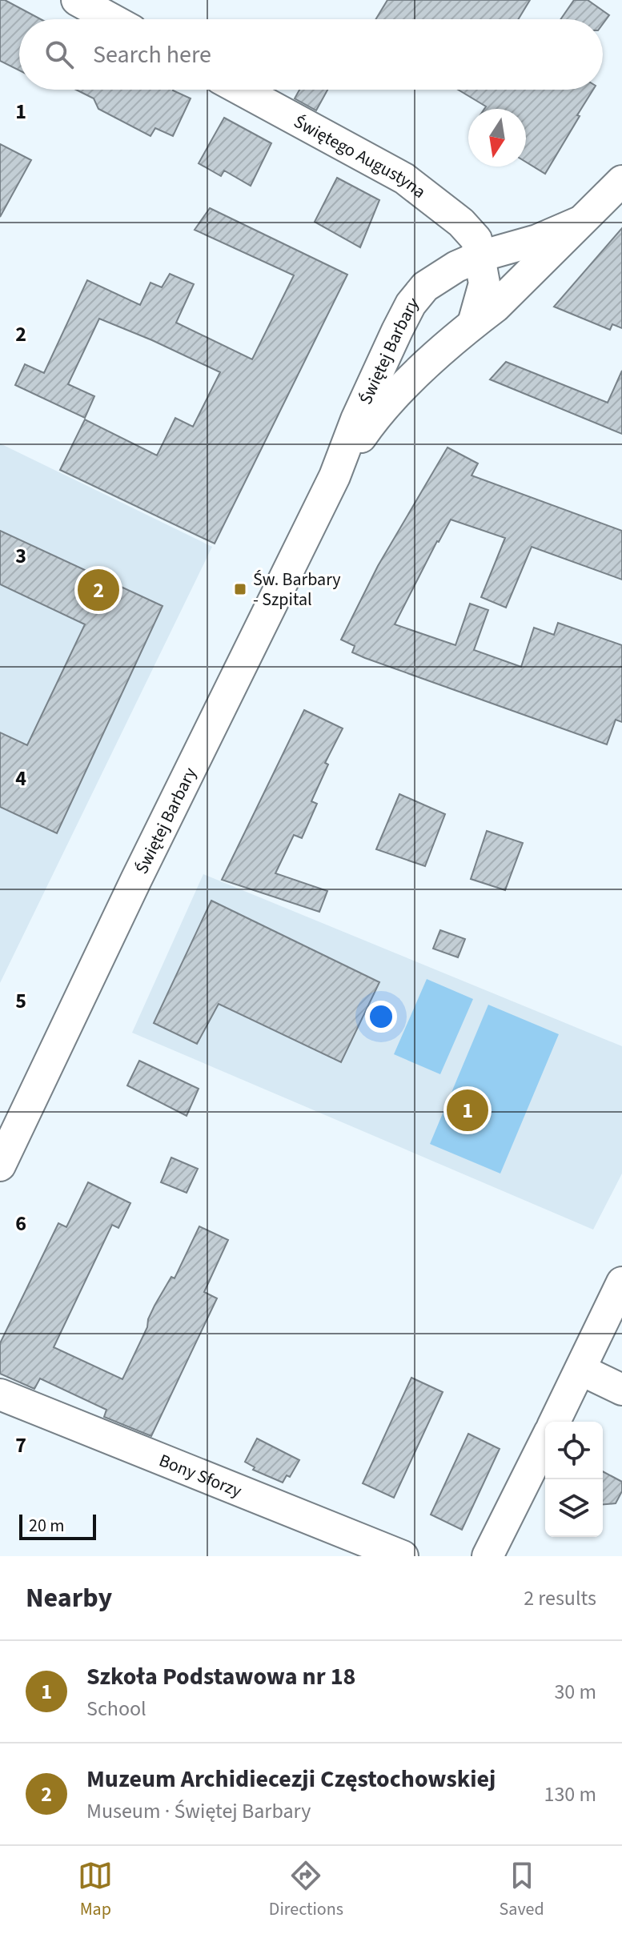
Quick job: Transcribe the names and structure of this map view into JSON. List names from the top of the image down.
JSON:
{
  "streets": {
    "street": ["Świętego Augustyna", "Świętej Barbary", "Bony Sforzy"]
  },
  "crossings": [
    ["Świętego Augustyna", "Świętej Barbary"]
  ],
  "places": {
    "transit": ["Św. Barbary - Szpital"]
  },
  "scale_bar": "20 m",
  "north": "bottom",
  "page": {
    "search": "Search here",
    "pins": ["2", "1"],
    "scale": "20 m",
    "heading": ["Nearby", "2 results"],
    "list": [
      {
        "mark": "1",
        "name": "Szkoła Podstawowa nr 18",
        "note": "School",
        "value": "30 m"
      },
      {
        "mark": "2",
        "name": "Muzeum Archidiecezji Częstochowskiej",
        "note": "Museum · Świętej Barbary",
        "value": "130 m"
      }
    ],
    "nav": ["Map", "Directions", "Saved"]
  },
  "grid": {
    "rows": [
      "1",
      "2",
      "3",
      "4",
      "5",
      "6",
      "7"
    ]
  }
}
